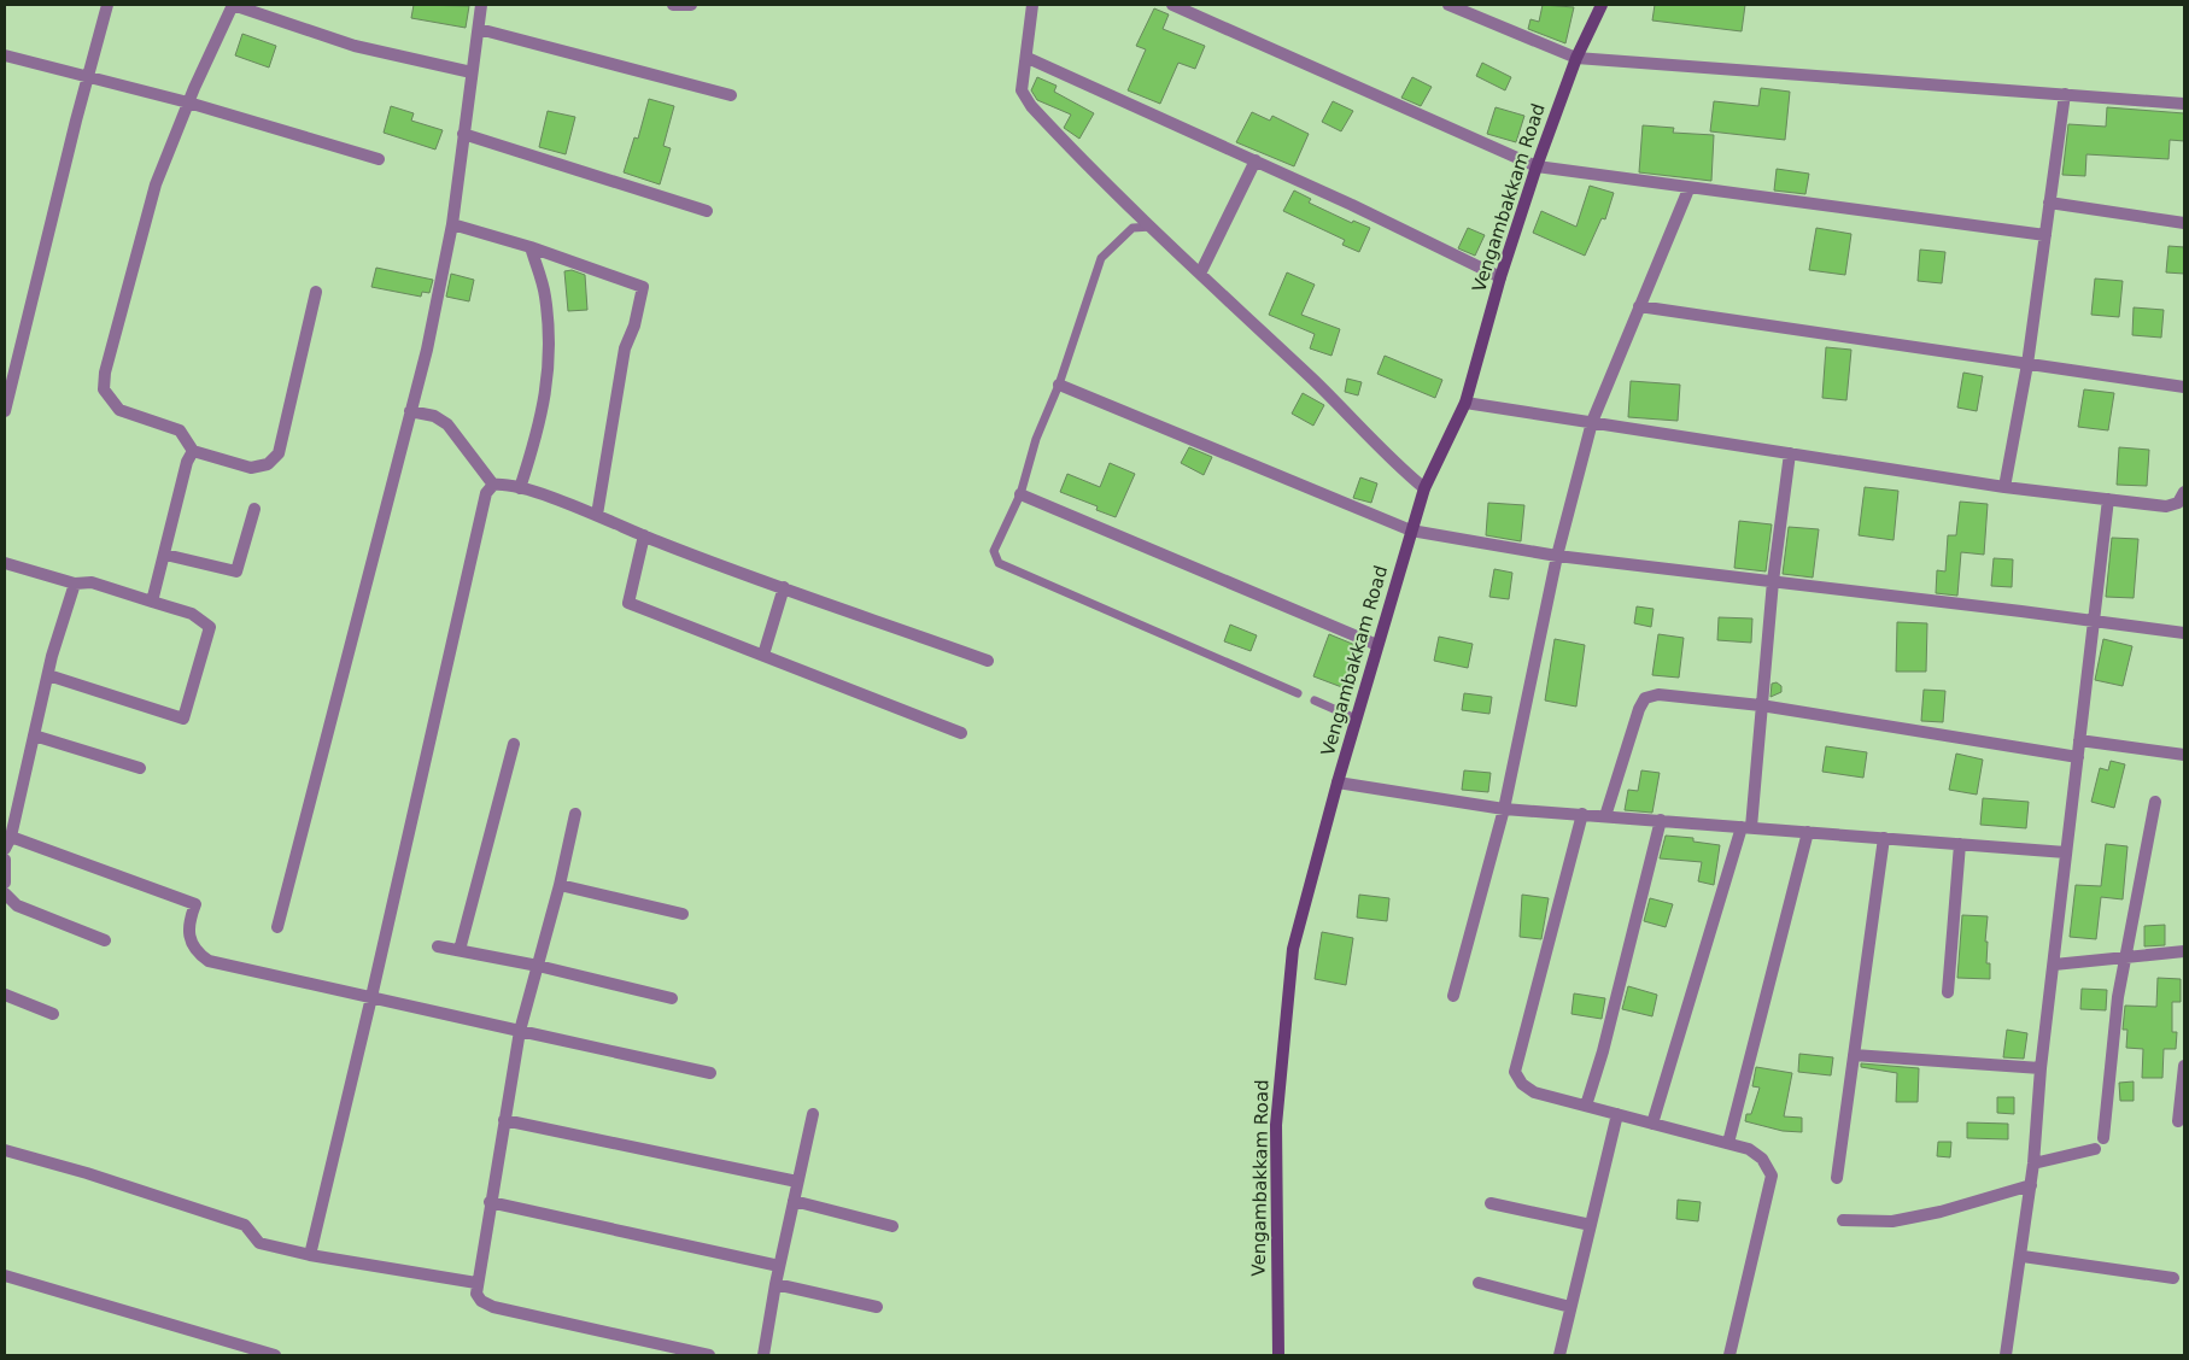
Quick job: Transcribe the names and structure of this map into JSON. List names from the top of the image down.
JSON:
{
  "streets": {
    "main road": ["Vengambakkam Road"]
  }
}
